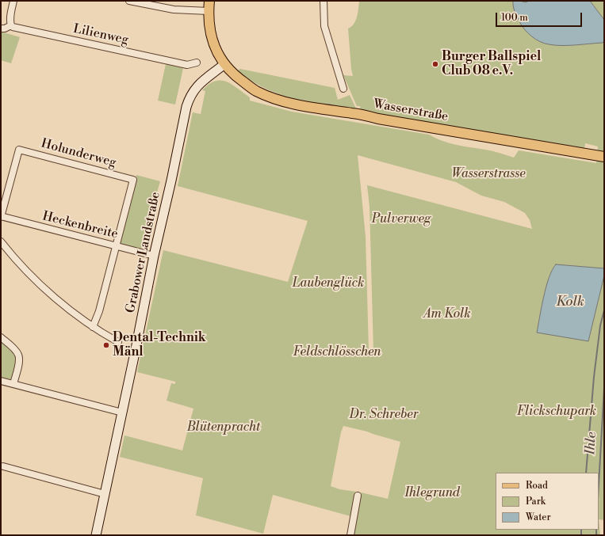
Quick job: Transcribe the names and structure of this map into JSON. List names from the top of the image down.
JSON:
{
  "streets": {
    "main road": ["Wasserstraße", "Grabower Landstraße"],
    "street": ["Lilienweg", "Holunderweg", "Heckenbreite"]
  },
  "crossings": [
    ["Wasserstraße", "Grabower Landstraße"],
    ["Holunderweg", "Heckenbreite"],
    ["Heckenbreite", "Grabower Landstraße"]
  ],
  "water": ["Kolk", "Ihle"],
  "parks": [
    "Wasserstrasse",
    "Pulverweg",
    "Laubenglück",
    "Am Kolk",
    "Feldschlösschen",
    "Flickschupark",
    "Dr. Schreber",
    "Blütenpracht",
    "Ihlegrund"
  ],
  "places": ["Burger Ballspiel Club 08 e.V.", "Dental-Technik Mänl"],
  "legend": ["Road", "Park", "Water"],
  "scale_bar": "100 m"
}
